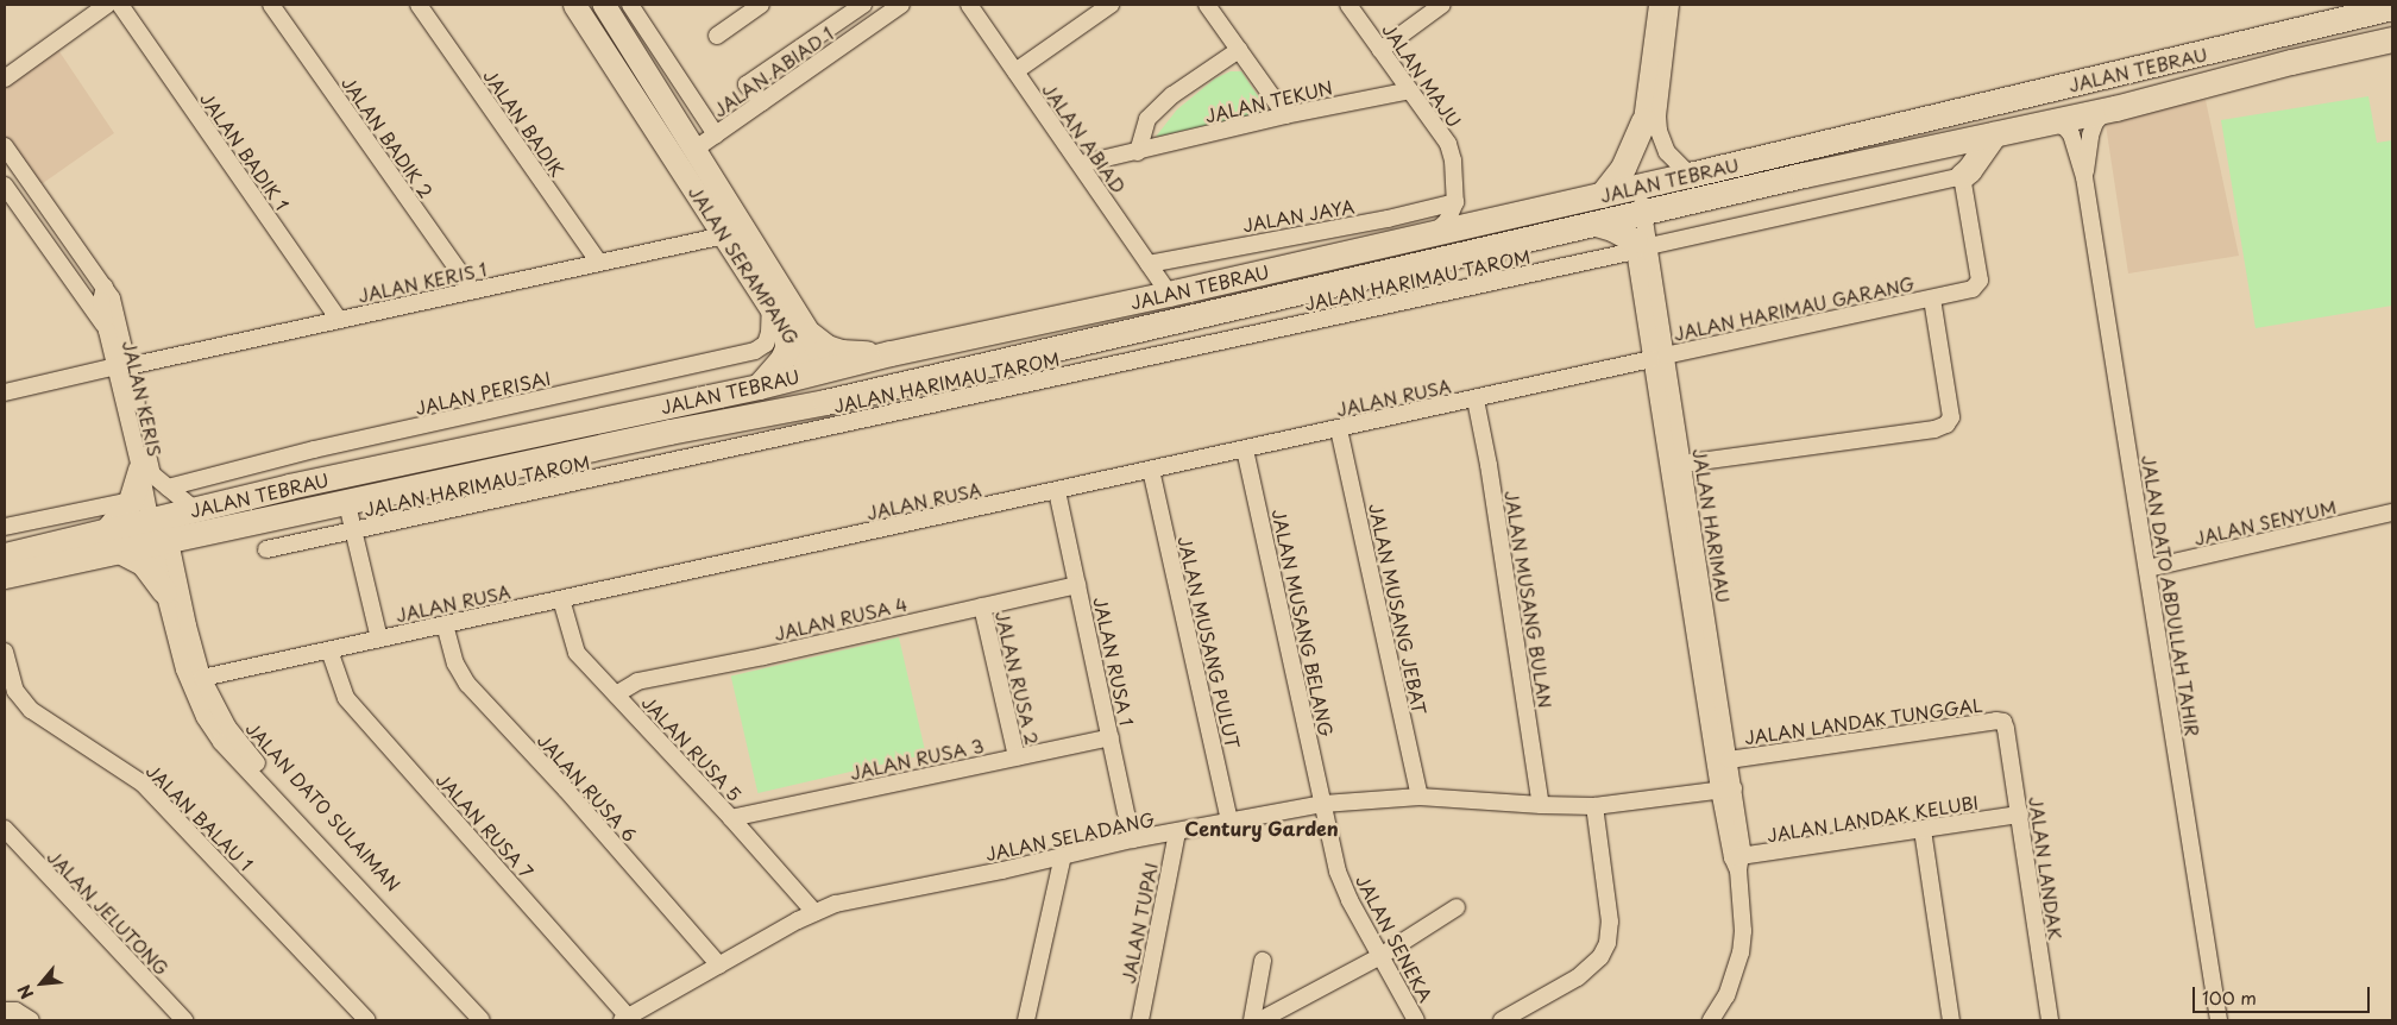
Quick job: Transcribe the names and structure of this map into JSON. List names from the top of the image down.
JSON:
{
  "streets": {
    "highway": ["JALAN TEBRAU"],
    "main road": ["JALAN SERAMPANG"],
    "street": [
      "JALAN ABIAD 1",
      "JALAN MAJU",
      "JALAN TEKUN",
      "JALAN BADIK",
      "JALAN BADIK 2",
      "JALAN ABIAD",
      "JALAN BADIK 1",
      "JALAN JAYA",
      "JALAN HARIMAU TAROM",
      "JALAN KERIS 1",
      "JALAN HARIMAU GARANG",
      "JALAN PERISAI",
      "JALAN RUSA",
      "JALAN KERIS",
      "JALAN SENYUM",
      "JALAN HARIMAU",
      "JALAN DATO ABDULLAH TAHIR",
      "JALAN MUSANG BULAN",
      "JALAN MUSANG JEBAT",
      "JALAN RUSA 4",
      "JALAN MUSANG BELANG",
      "JALAN MUSANG PULUT",
      "JALAN RUSA 1",
      "JALAN RUSA 2",
      "JALAN LANDAK TUNGGAL",
      "JALAN RUSA 5",
      "JALAN RUSA 3",
      "JALAN RUSA 6",
      "JALAN DATO SULAIMAN",
      "JALAN BALAU 1",
      "JALAN LANDAK KELUBI",
      "JALAN RUSA 7",
      "JALAN SELADANG",
      "JALAN LANDAK",
      "JALAN JELUTONG",
      "JALAN TUPAI",
      "JALAN SENEKA"
    ]
  },
  "crossings": [
    ["JALAN TEBRAU", "JALAN ABIAD"],
    ["JALAN TEBRAU", "JALAN SERAMPANG"],
    ["JALAN TEBRAU", "JALAN KERIS"],
    ["JALAN TEBRAU", "JALAN HARIMAU"],
    ["JALAN TEBRAU", "JALAN DATO ABDULLAH TAHIR"],
    ["JALAN TEBRAU", "JALAN DATO SULAIMAN"],
    ["JALAN ABIAD 1", "JALAN SERAMPANG"],
    ["JALAN MAJU", "JALAN TEKUN"],
    ["JALAN MAJU", "JALAN JAYA"],
    ["JALAN TEKUN", "JALAN ABIAD"],
    ["JALAN BADIK", "JALAN KERIS 1"],
    ["JALAN BADIK 2", "JALAN KERIS 1"],
    ["JALAN ABIAD", "JALAN JAYA"],
    ["JALAN BADIK 1", "JALAN KERIS 1"],
    ["JALAN SERAMPANG", "JALAN KERIS 1"],
    ["JALAN SERAMPANG", "JALAN PERISAI"],
    ["JALAN HARIMAU TAROM", "JALAN HARIMAU GARANG"],
    ["JALAN HARIMAU TAROM", "JALAN HARIMAU"],
    ["JALAN KERIS 1", "JALAN KERIS"],
    ["JALAN HARIMAU GARANG", "JALAN RUSA"],
    ["JALAN HARIMAU GARANG", "JALAN HARIMAU"],
    ["JALAN PERISAI", "JALAN KERIS"],
    ["JALAN RUSA", "JALAN HARIMAU"],
    ["JALAN RUSA", "JALAN MUSANG BULAN"],
    ["JALAN RUSA", "JALAN MUSANG JEBAT"],
    ["JALAN RUSA", "JALAN MUSANG BELANG"],
    ["JALAN RUSA", "JALAN MUSANG PULUT"],
    ["JALAN RUSA", "JALAN RUSA 1"],
    ["JALAN RUSA", "JALAN RUSA 5"],
    ["JALAN RUSA", "JALAN RUSA 6"],
    ["JALAN RUSA", "JALAN DATO SULAIMAN"],
    ["JALAN RUSA", "JALAN RUSA 7"],
    ["JALAN KERIS", "JALAN DATO SULAIMAN"],
    ["JALAN SENYUM", "JALAN DATO ABDULLAH TAHIR"],
    ["JALAN HARIMAU", "JALAN LANDAK TUNGGAL"],
    ["JALAN HARIMAU", "JALAN LANDAK KELUBI"],
    ["JALAN HARIMAU", "JALAN SELADANG"],
    ["JALAN MUSANG BULAN", "JALAN SELADANG"],
    ["JALAN MUSANG JEBAT", "JALAN SELADANG"],
    ["JALAN RUSA 4", "JALAN RUSA 1"],
    ["JALAN RUSA 4", "JALAN RUSA 2"],
    ["JALAN RUSA 4", "JALAN RUSA 5"],
    ["JALAN MUSANG BELANG", "JALAN SELADANG"],
    ["JALAN MUSANG BELANG", "JALAN SENEKA"],
    ["JALAN MUSANG PULUT", "JALAN SELADANG"],
    ["JALAN RUSA 1", "JALAN RUSA 3"],
    ["JALAN RUSA 1", "JALAN SELADANG"],
    ["JALAN RUSA 2", "JALAN RUSA 3"],
    ["JALAN LANDAK TUNGGAL", "JALAN LANDAK"],
    ["JALAN RUSA 5", "JALAN RUSA 3"],
    ["JALAN RUSA 5", "JALAN SELADANG"],
    ["JALAN RUSA 6", "JALAN SELADANG"],
    ["JALAN LANDAK KELUBI", "JALAN LANDAK"],
    ["JALAN RUSA 7", "JALAN SELADANG"],
    ["JALAN SELADANG", "JALAN TUPAI"],
    ["JALAN SELADANG", "JALAN SENEKA"]
  ],
  "districts": ["Century Garden"],
  "scale_bar": "100 m",
  "north": "bottom left"
}
